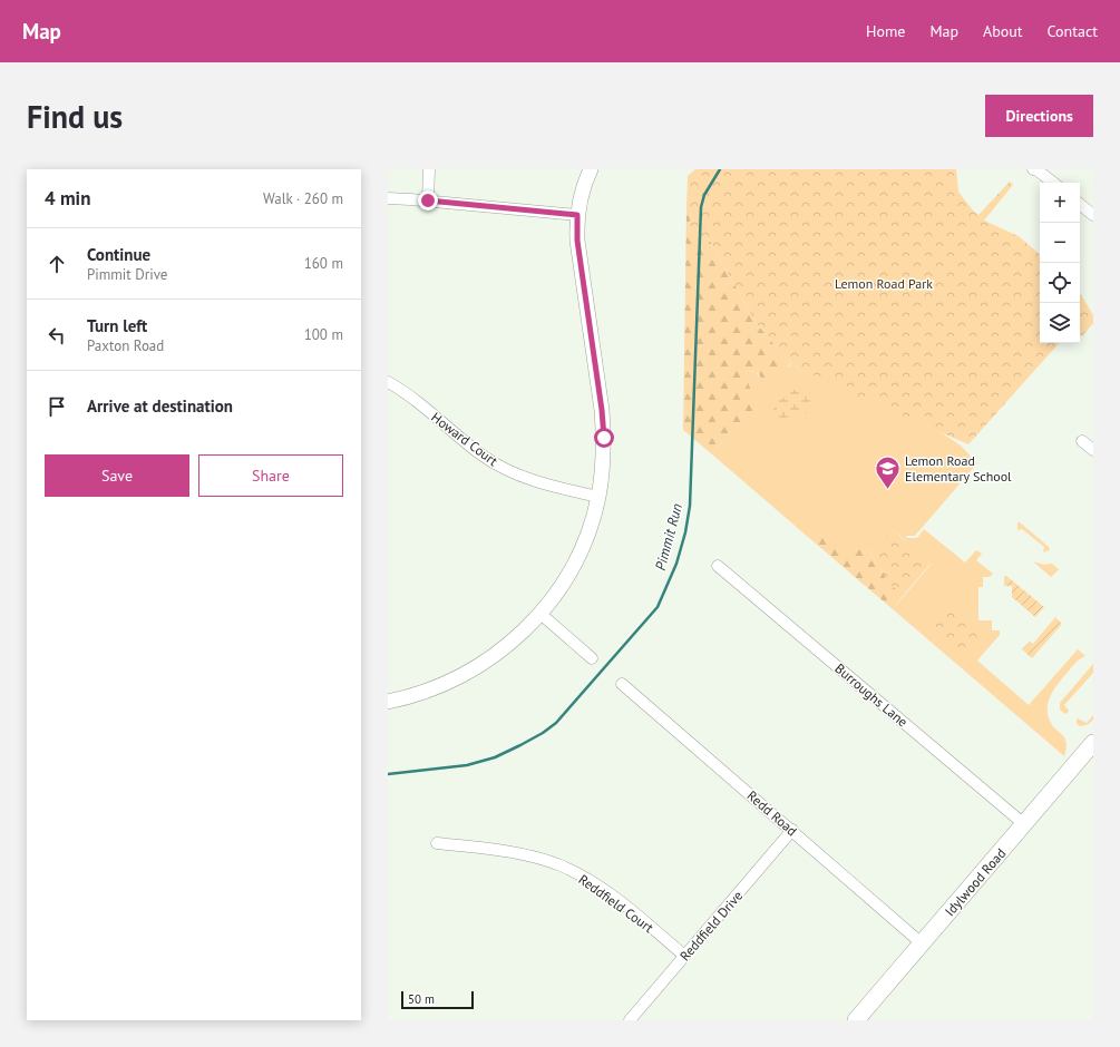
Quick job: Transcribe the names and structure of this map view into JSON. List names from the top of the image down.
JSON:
{
  "streets": {
    "main road": ["Idylwood Road"],
    "street": [
      "Howard Court",
      "Burroughs Lane",
      "Redd Road",
      "Reddfield Court",
      "Reddfield Drive"
    ]
  },
  "crossings": [
    ["Burroughs Lane", "Idylwood Road"],
    ["Redd Road", "Idylwood Road"],
    ["Redd Road", "Reddfield Drive"],
    ["Reddfield Court", "Reddfield Drive"]
  ],
  "water": ["Pimmit Run"],
  "parks": ["Lemon Road Park"],
  "places": {
    "school or university": ["Lemon Road Elementary School"]
  },
  "scale_bar": "50 m",
  "page": {
    "header": "Map",
    "nav": [
      "Home",
      "Map",
      "About",
      "Contact"
    ],
    "buttons": [
      "Directions",
      ["Save", "Share"]
    ],
    "title": "Find us",
    "heading": ["4 min", "Walk · 260 m"],
    "map_buttons": ["+", "−"],
    "list": [
      ["Continue", "Pimmit Drive", "160 m"],
      ["Turn left", "Paxton Road", "100 m"],
      "Arrive at destination"
    ],
    "scale": "50 m"
  }
}
